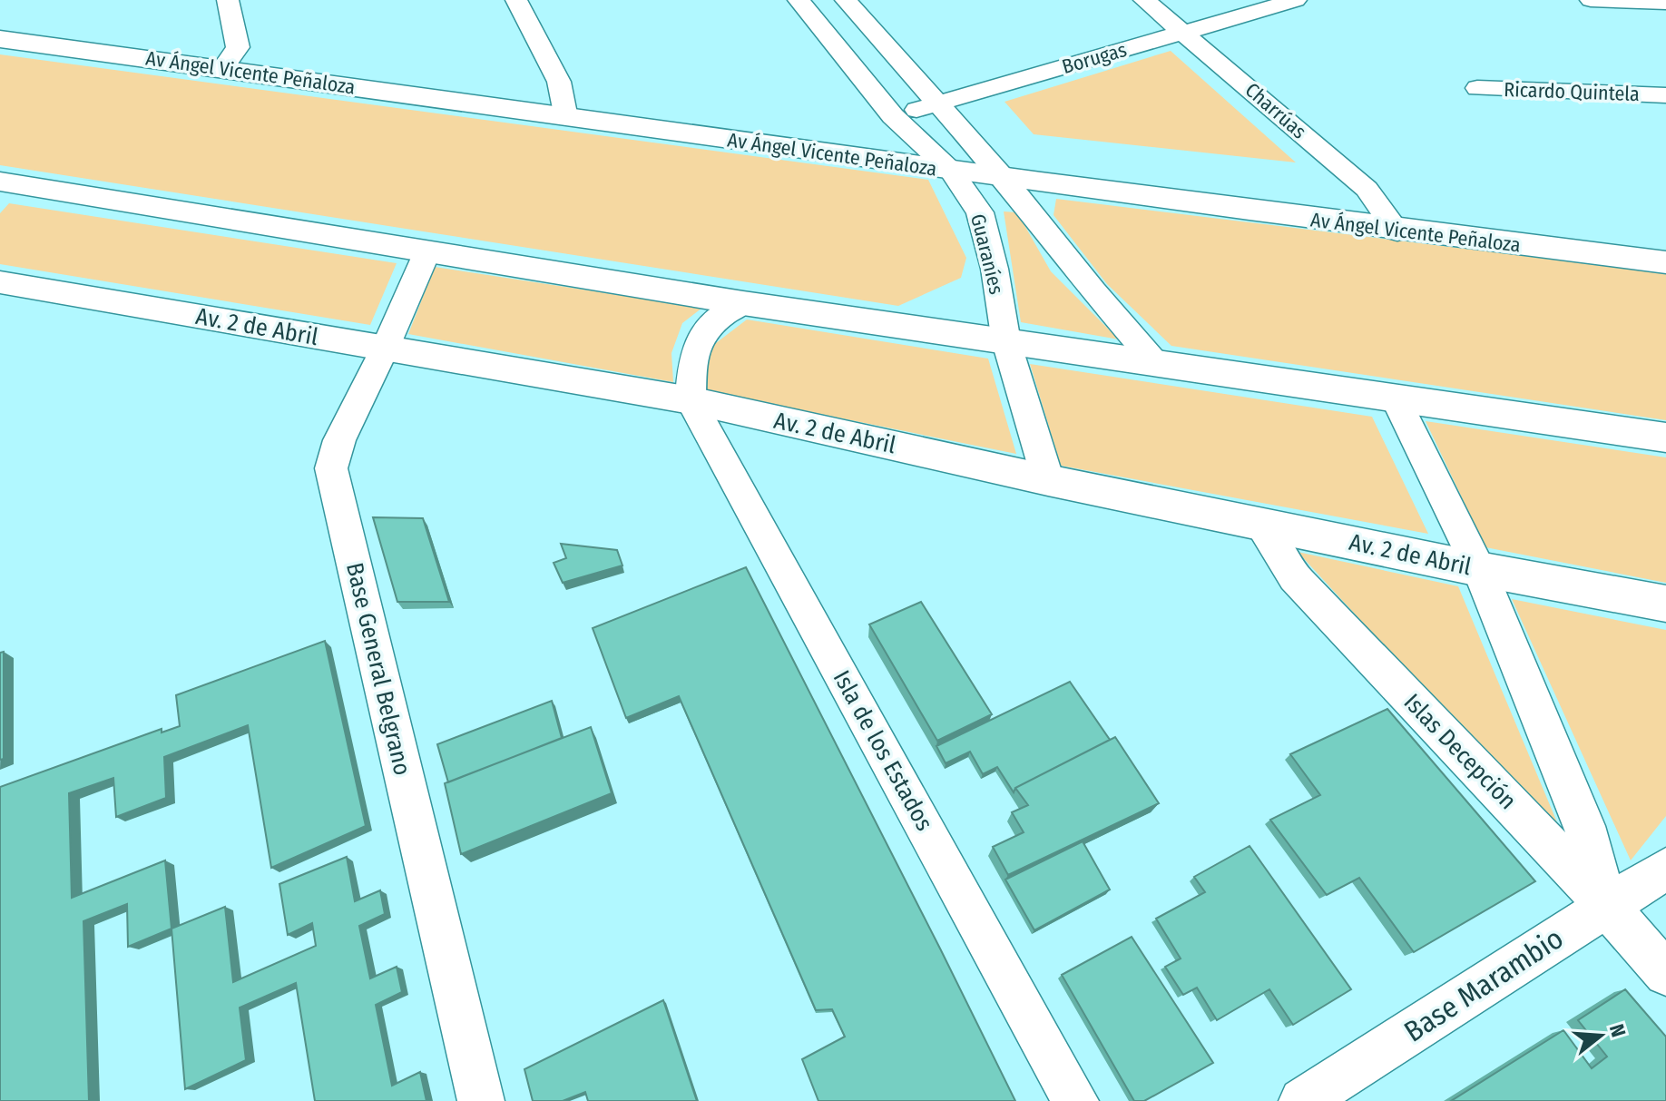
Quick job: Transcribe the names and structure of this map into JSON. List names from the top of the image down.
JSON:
{
  "streets": {
    "main road": ["Av Ángel Vicente Peñaloza", "Av. 2 de Abril"],
    "street": [
      "Borugas",
      "Ricardo Quintela",
      "Charrúas",
      "Guaraníes",
      "Base General Belgrano",
      "Isla de los Estados",
      "Islas Decepción",
      "Base Marambio"
    ]
  },
  "crossings": [
    ["Borugas", "Charrúas"],
    ["Borugas", "Guaraníes"],
    ["Av Ángel Vicente Peñaloza", "Charrúas"],
    ["Av Ángel Vicente Peñaloza", "Guaraníes"],
    ["Guaraníes", "Av. 2 de Abril"],
    ["Av. 2 de Abril", "Base General Belgrano"],
    ["Av. 2 de Abril", "Isla de los Estados"],
    ["Av. 2 de Abril", "Islas Decepción"],
    ["Islas Decepción", "Base Marambio"]
  ],
  "north": "right"
}
